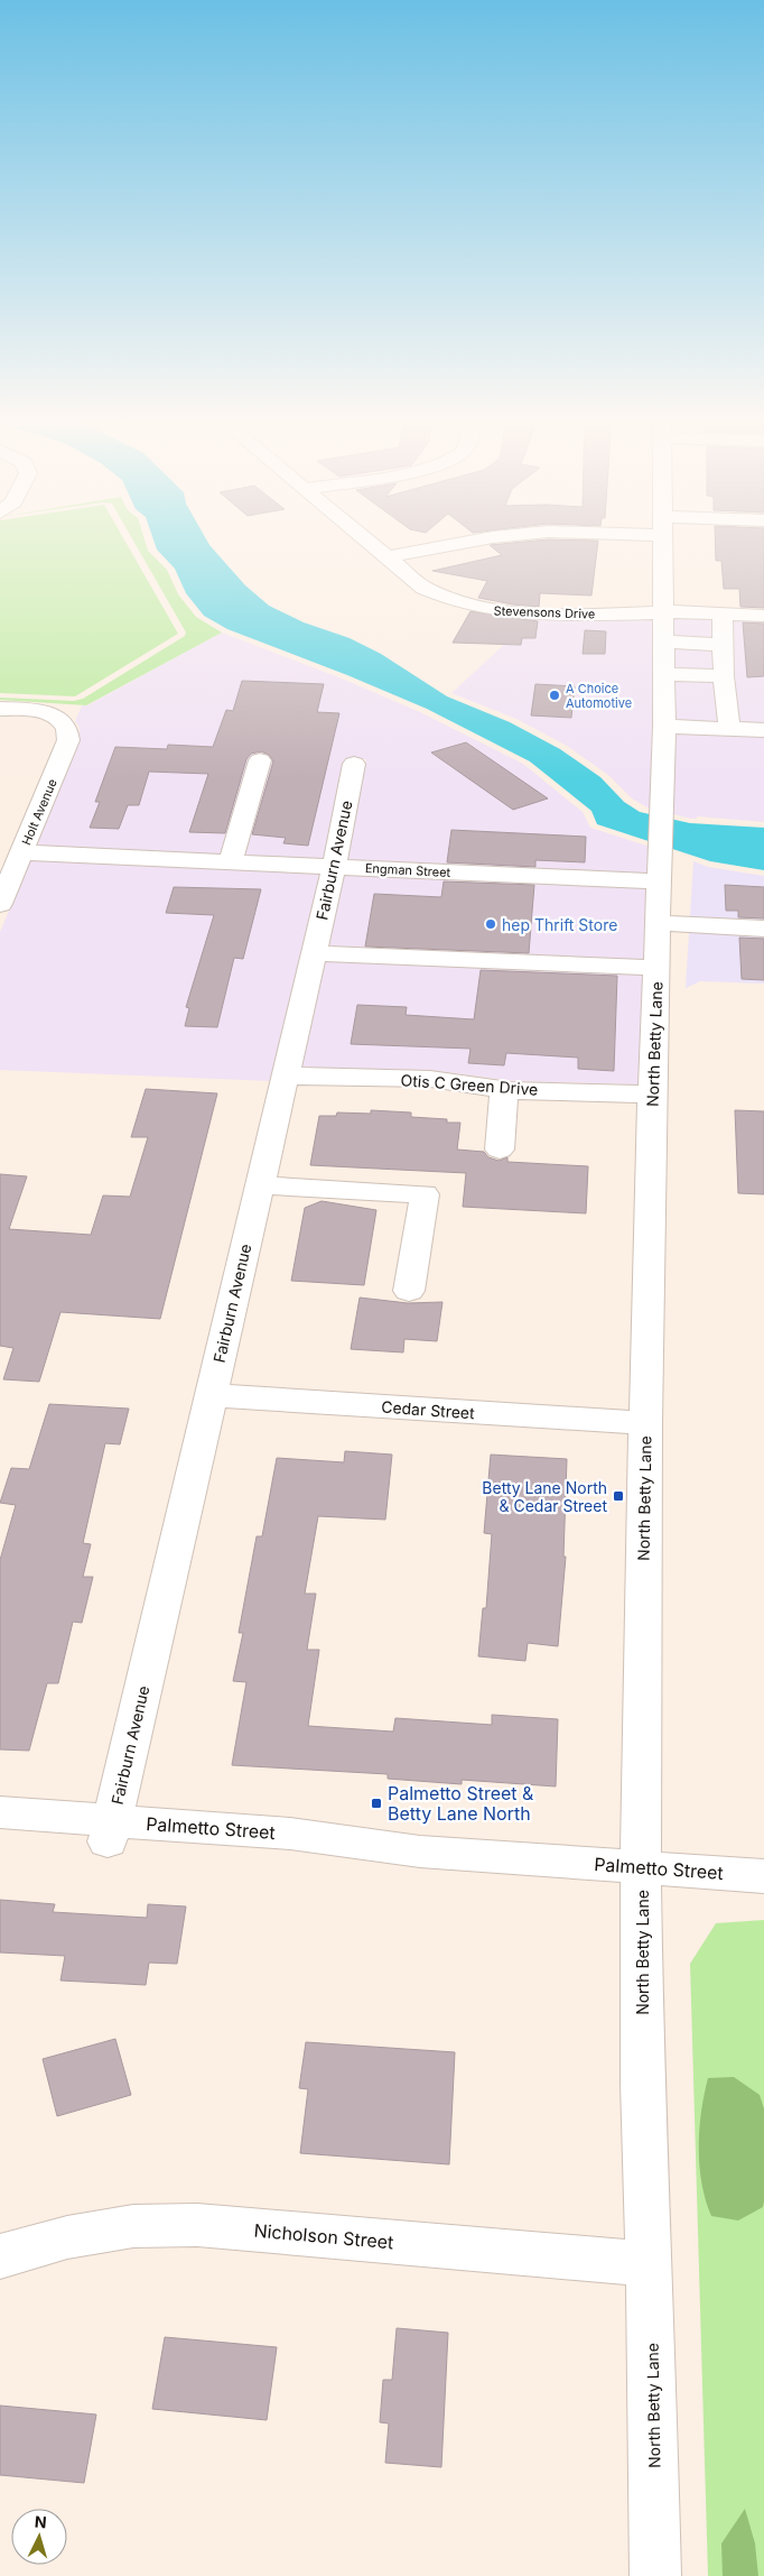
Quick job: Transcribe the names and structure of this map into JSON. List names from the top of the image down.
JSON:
{
  "streets": {
    "street": [
      "Stevensons Drive",
      "Holt Avenue",
      "Fairburn Avenue",
      "Engman Street",
      "North Betty Lane",
      "Otis C Green Drive",
      "Cedar Street",
      "Palmetto Street",
      "Nicholson Street"
    ]
  },
  "crossings": [
    ["Stevensons Drive", "North Betty Lane"],
    ["Holt Avenue", "Engman Street"],
    ["Fairburn Avenue", "Engman Street"],
    ["Fairburn Avenue", "Otis C Green Drive"],
    ["Fairburn Avenue", "Cedar Street"],
    ["Fairburn Avenue", "Palmetto Street"],
    ["Engman Street", "North Betty Lane"],
    ["North Betty Lane", "Otis C Green Drive"],
    ["North Betty Lane", "Cedar Street"],
    ["North Betty Lane", "Palmetto Street"],
    ["North Betty Lane", "Nicholson Street"]
  ],
  "places": {
    "other": ["A Choice Automotive", "hep Thrift Store"],
    "transit": ["Betty Lane North & Cedar Street", "Palmetto Street & Betty Lane North"]
  },
  "north": "top"
}
